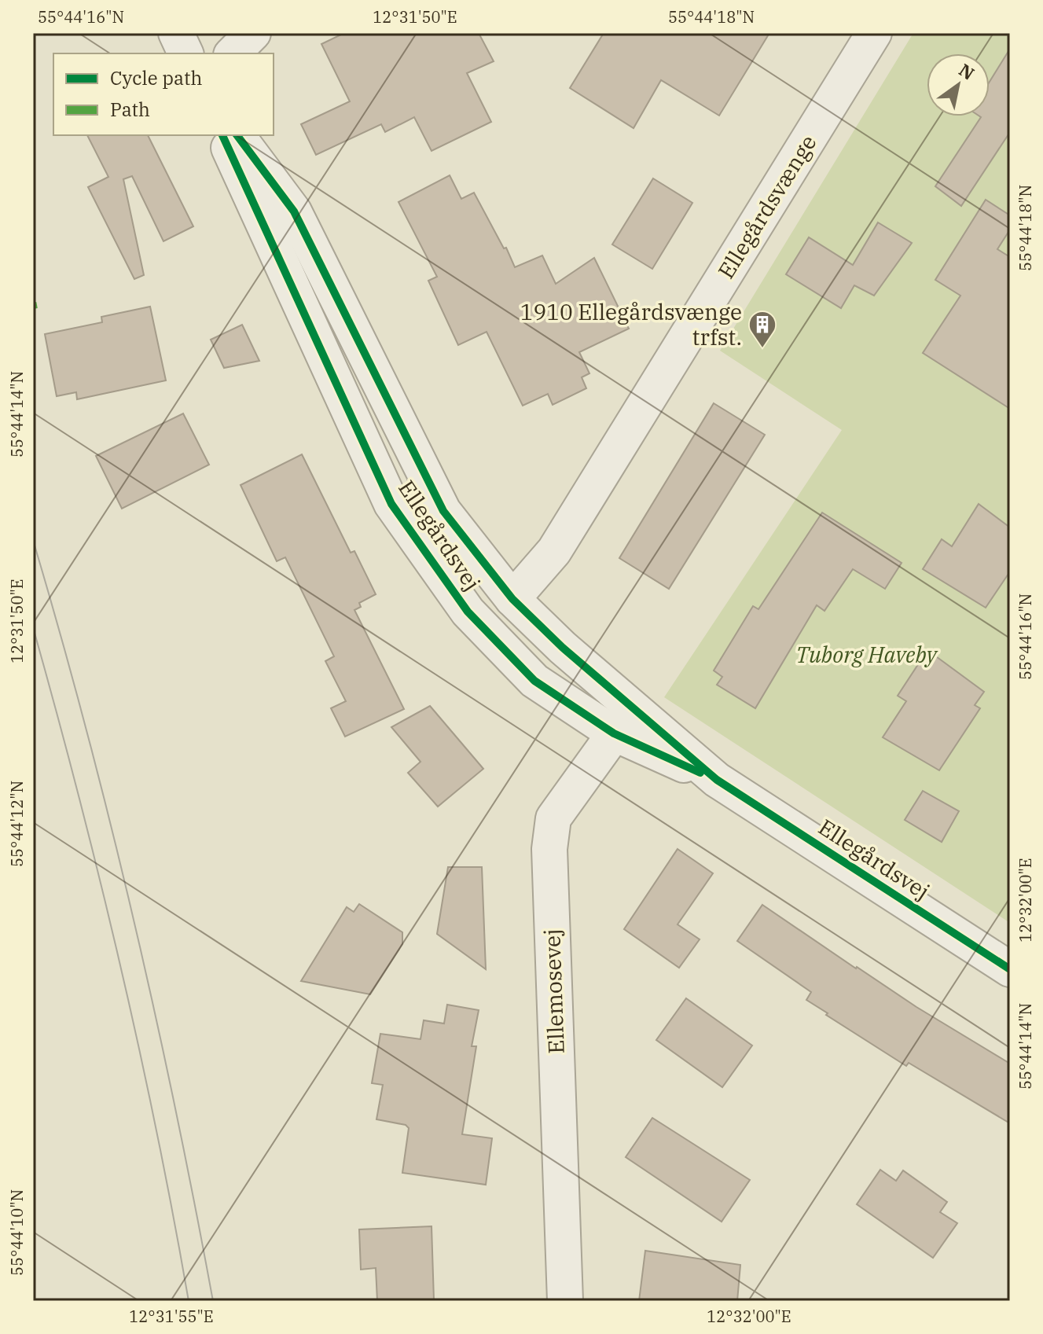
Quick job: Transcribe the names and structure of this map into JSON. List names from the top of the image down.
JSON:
{
  "streets": {
    "street": ["Ellegårdsvænge", "Ellegårdsvej", "Ellemosevej"]
  },
  "crossings": [
    ["Ellegårdsvænge", "Ellegårdsvej"],
    ["Ellegårdsvej", "Ellemosevej"]
  ],
  "parks": ["Tuborg Haveby"],
  "places": {
    "building": ["1910 Ellegårdsvænge trfst."]
  },
  "legend": ["Cycle path", "Path"],
  "north": "top right",
  "coordinates": [
    "55°44'16\"N",
    "12°31'50\"E",
    "55°44'18\"N",
    "55°44'14\"N",
    "55°44'12\"N",
    "12°32'00\"E",
    "55°44'10\"N",
    "12°31'55\"E"
  ]
}
